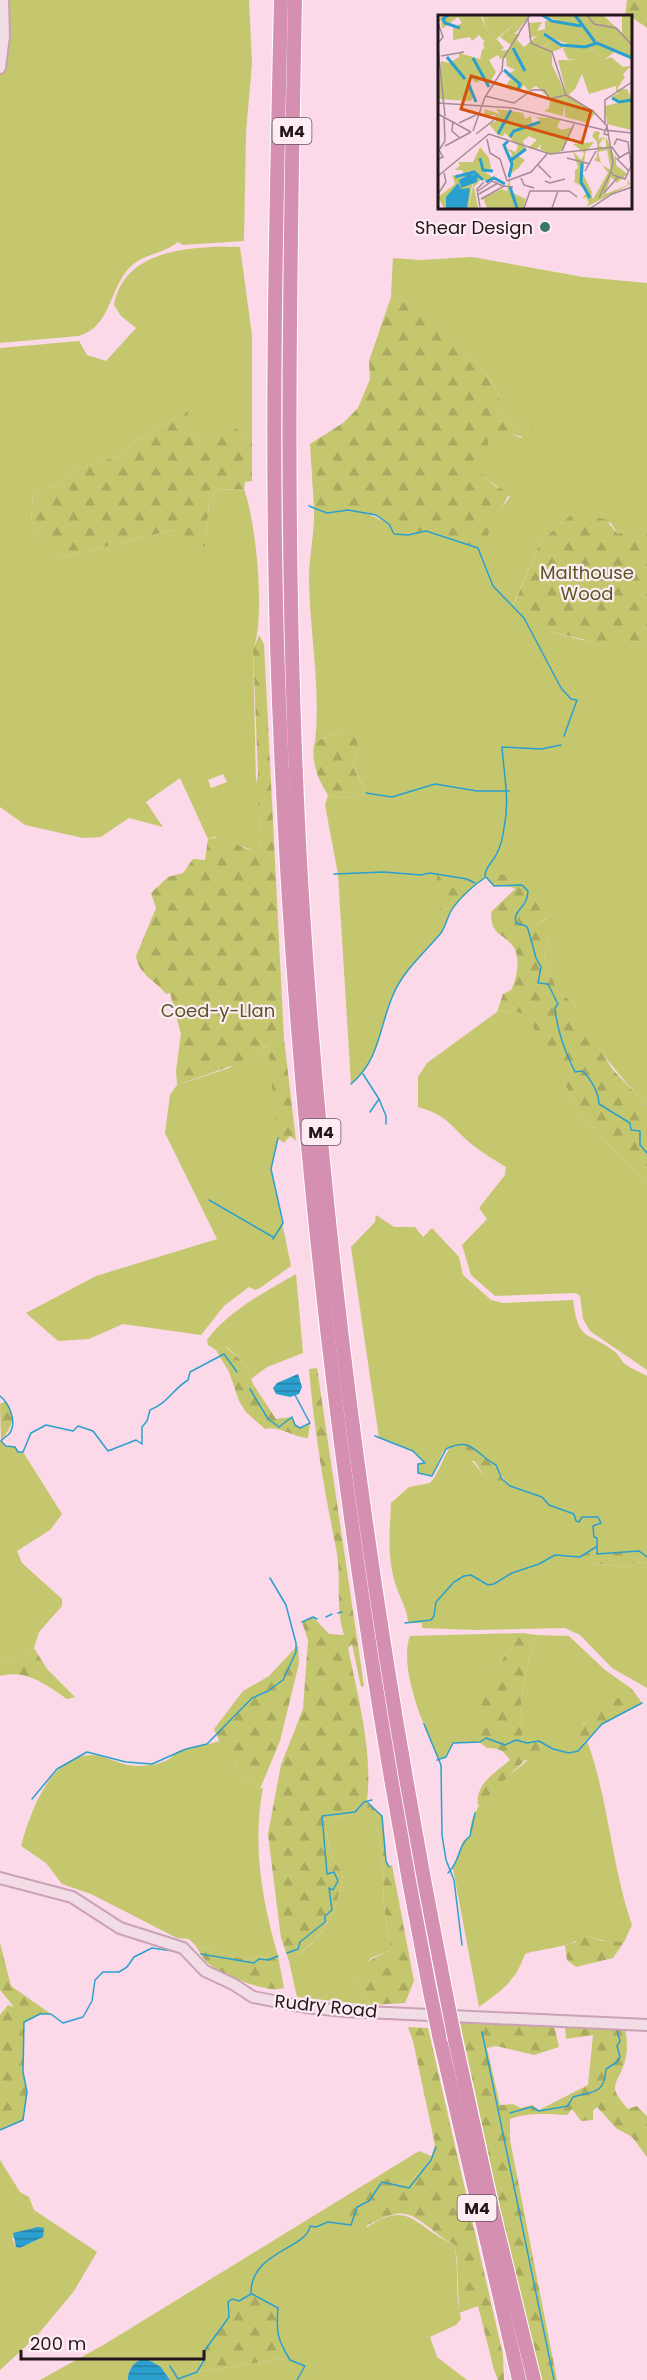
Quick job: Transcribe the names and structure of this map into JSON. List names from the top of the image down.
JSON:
{
  "streets": {
    "highway": ["M4"],
    "street": ["Rudry Road"]
  },
  "parks": ["Malthouse Wood", "Coed-y-Llan"],
  "places": ["Shear Design"],
  "scale_bar": "200 m"
}
